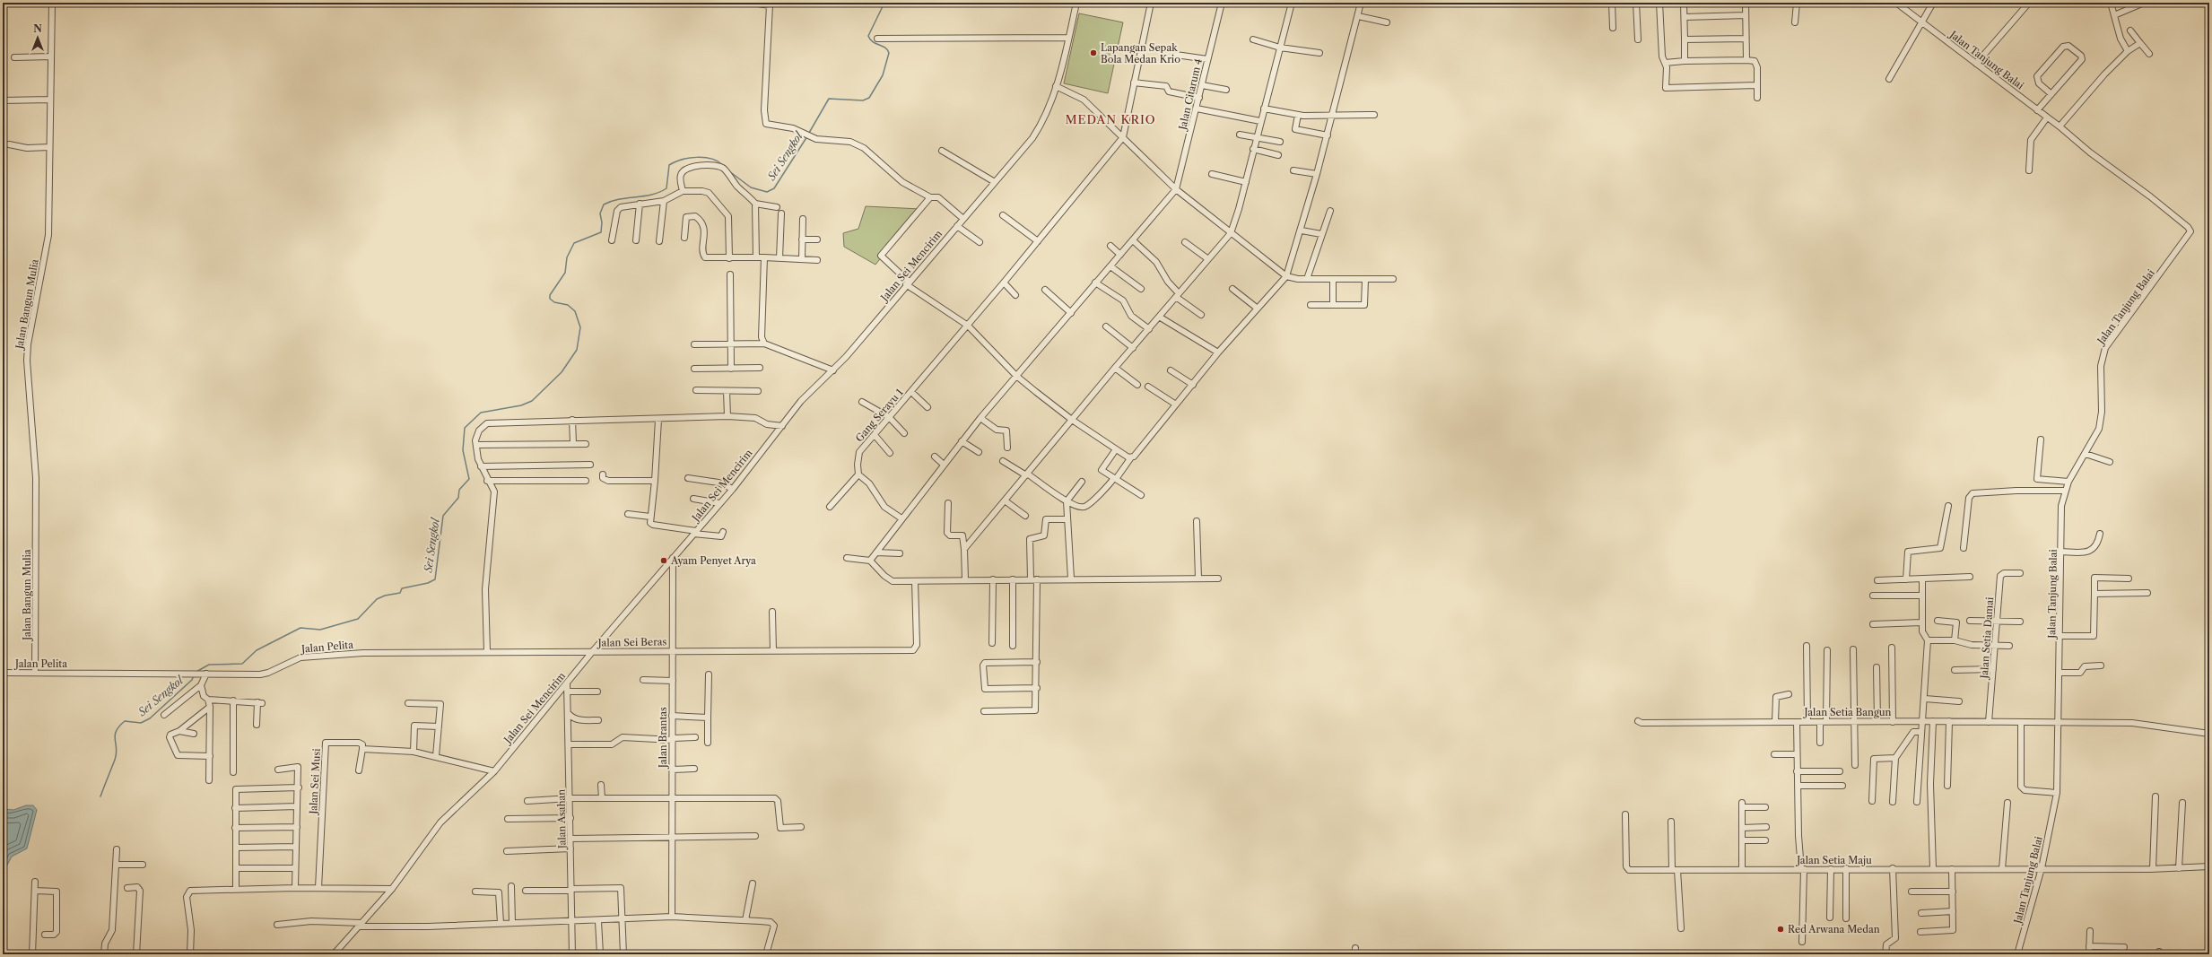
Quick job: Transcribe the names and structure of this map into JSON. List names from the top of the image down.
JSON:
{
  "streets": {
    "street": [
      "Jalan Tanjung Balai",
      "Jalan Citarum 4",
      "Jalan Sei Mencirim",
      "Jalan Bangun Mulia",
      "Gang Serayu 1",
      "Jalan Setia Damai",
      "Jalan Sei Beras",
      "Jalan Pelita",
      "Jalan Setia Bangun",
      "Jalan Brantas",
      "Jalan Sei Musi",
      "Jalan Asahan",
      "Jalan Setia Maju"
    ]
  },
  "crossings": [
    ["Jalan Tanjung Balai", "Jalan Setia Bangun"],
    ["Jalan Tanjung Balai", "Jalan Setia Maju"],
    ["Jalan Sei Mencirim", "Jalan Sei Beras"],
    ["Jalan Sei Mencirim", "Jalan Pelita"],
    ["Jalan Sei Mencirim", "Jalan Brantas"],
    ["Jalan Sei Mencirim", "Jalan Sei Musi"],
    ["Jalan Sei Mencirim", "Jalan Asahan"],
    ["Jalan Bangun Mulia", "Jalan Pelita"],
    ["Jalan Setia Damai", "Jalan Setia Bangun"],
    ["Jalan Sei Beras", "Jalan Pelita"],
    ["Jalan Sei Beras", "Jalan Brantas"]
  ],
  "districts": ["MEDAN KRIO"],
  "water": ["Sei Sengkol"],
  "places": ["Lapangan Sepak Bola Medan Krio", "Ayam Penyet Arya", "Red Arwana Medan"],
  "north": "top"
}
